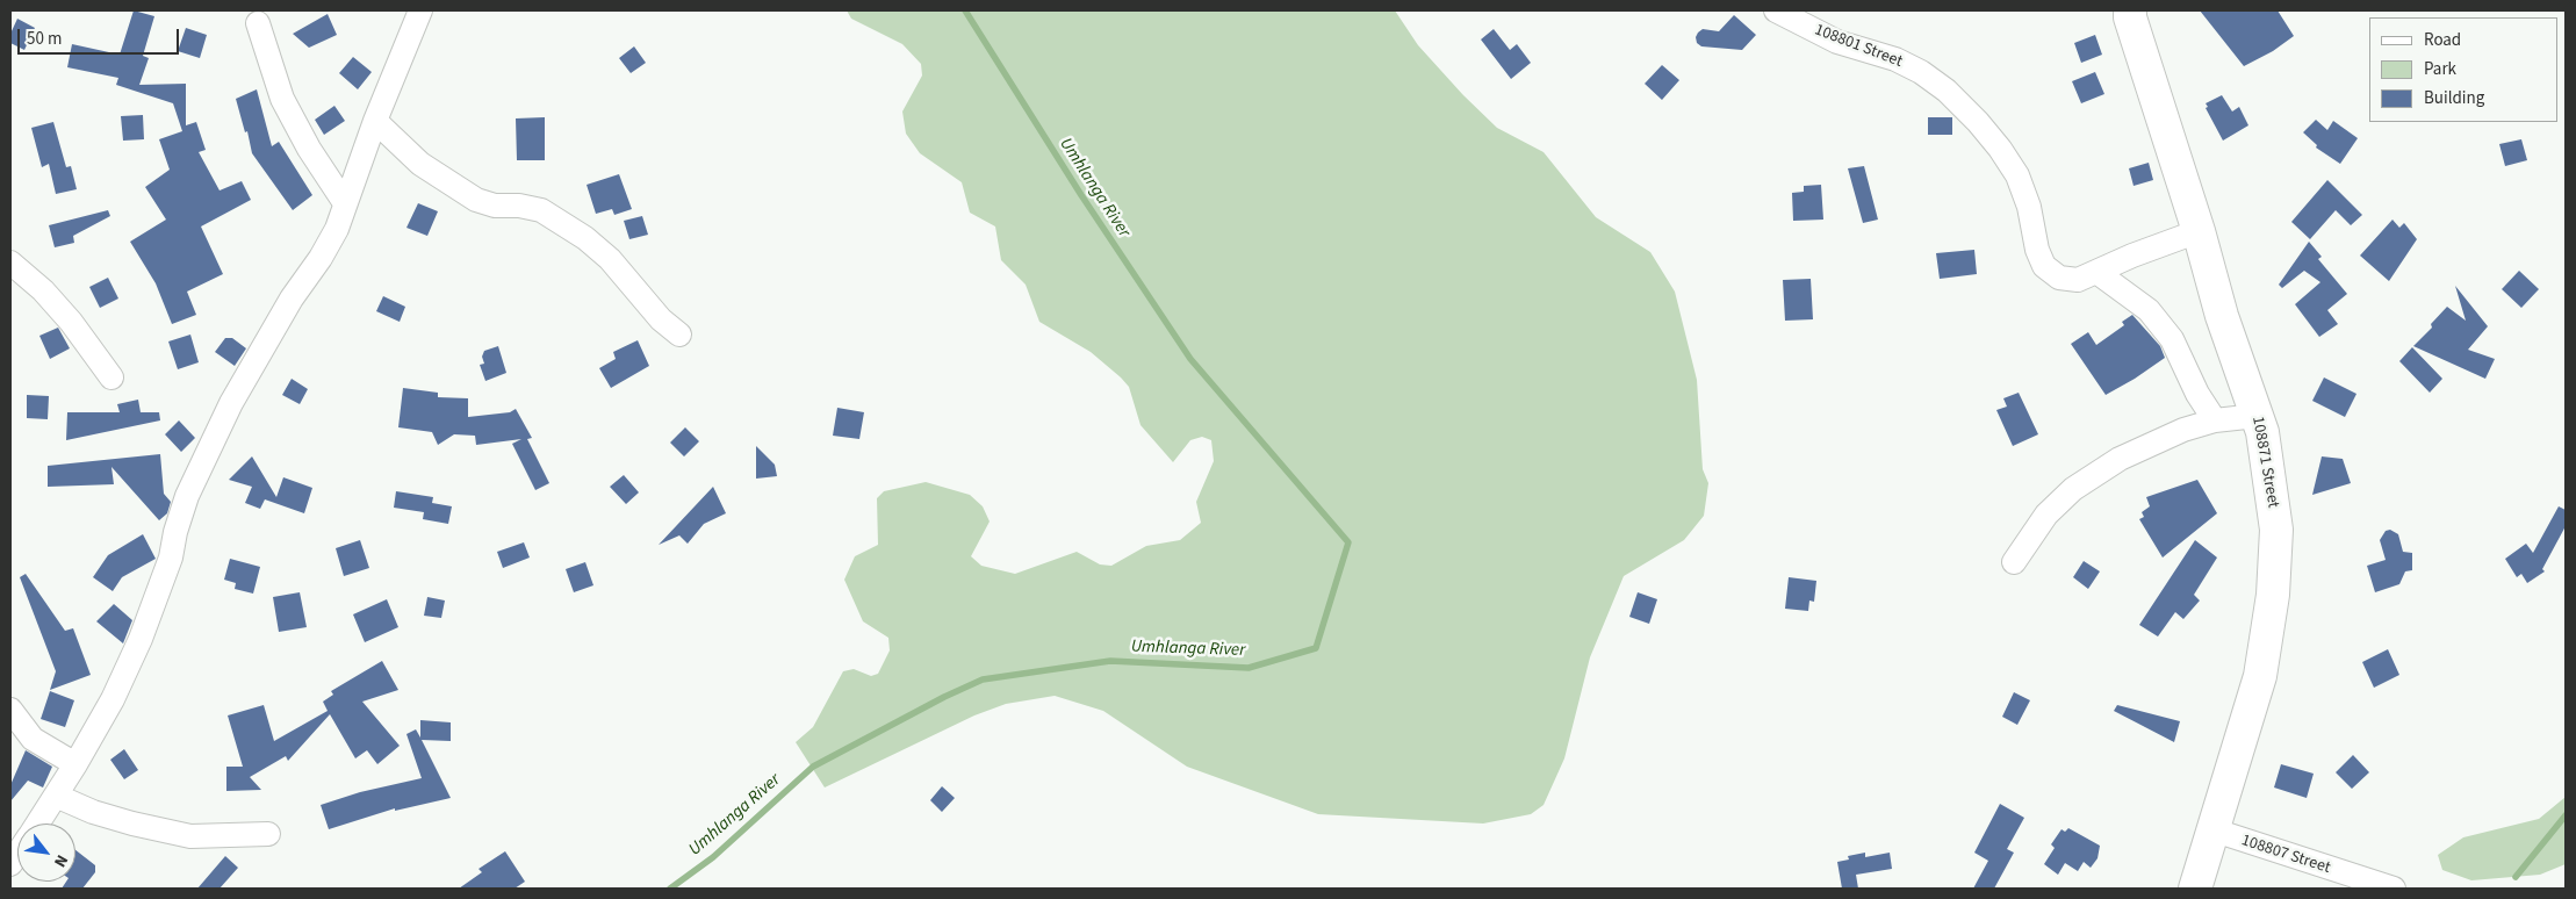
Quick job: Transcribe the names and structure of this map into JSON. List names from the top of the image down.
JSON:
{
  "streets": {
    "street": ["108801 Street", "108871 Street", "108807 Street"]
  },
  "crossings": [
    ["108801 Street", "108871 Street"],
    ["108871 Street", "108807 Street"]
  ],
  "water": ["Umhlanga River"],
  "legend": ["Road", "Park", "Building"],
  "scale_bar": "50 m",
  "north": "bottom right"
}
